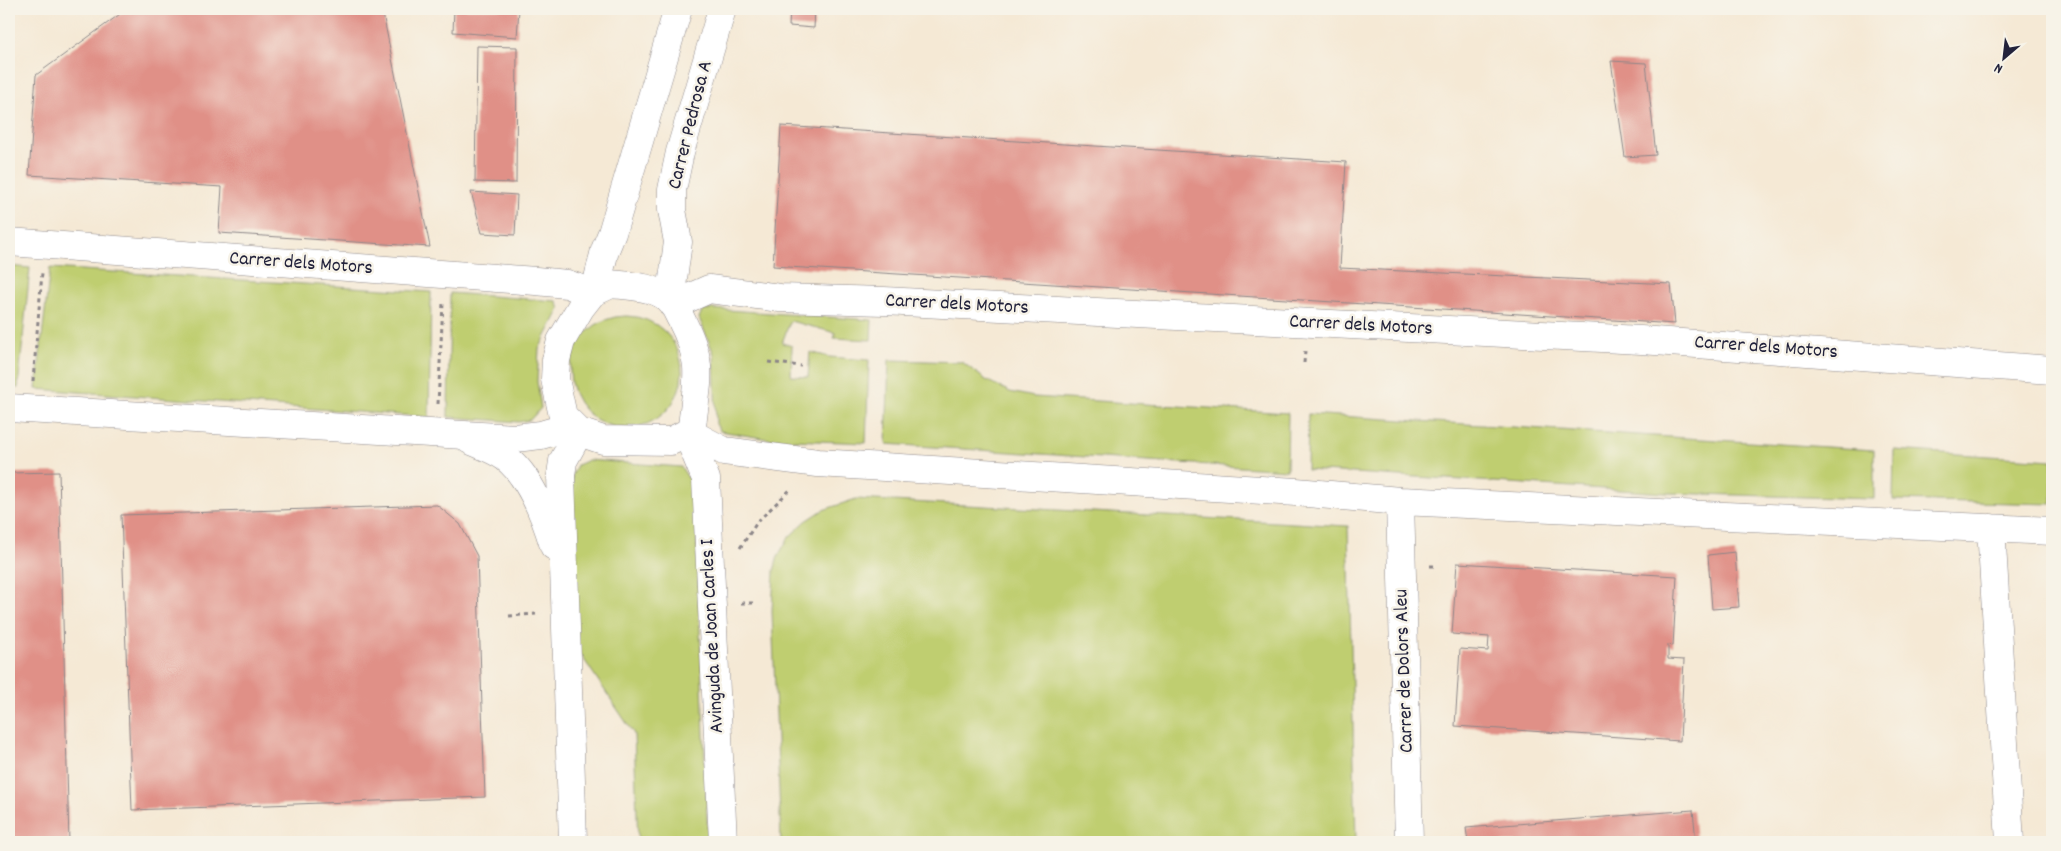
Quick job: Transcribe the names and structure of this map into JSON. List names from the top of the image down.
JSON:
{
  "streets": {
    "street": [
      "Carrer Pedrosa A",
      "Carrer dels Motors",
      "Avinguda de Joan Carles I",
      "Carrer de Dolors Aleu"
    ]
  },
  "crossings": [
    ["Carrer Pedrosa A", "Carrer dels Motors"],
    ["Carrer Pedrosa A", "Avinguda de Joan Carles I"],
    ["Carrer dels Motors", "Avinguda de Joan Carles I"]
  ],
  "north": "bottom left"
}
